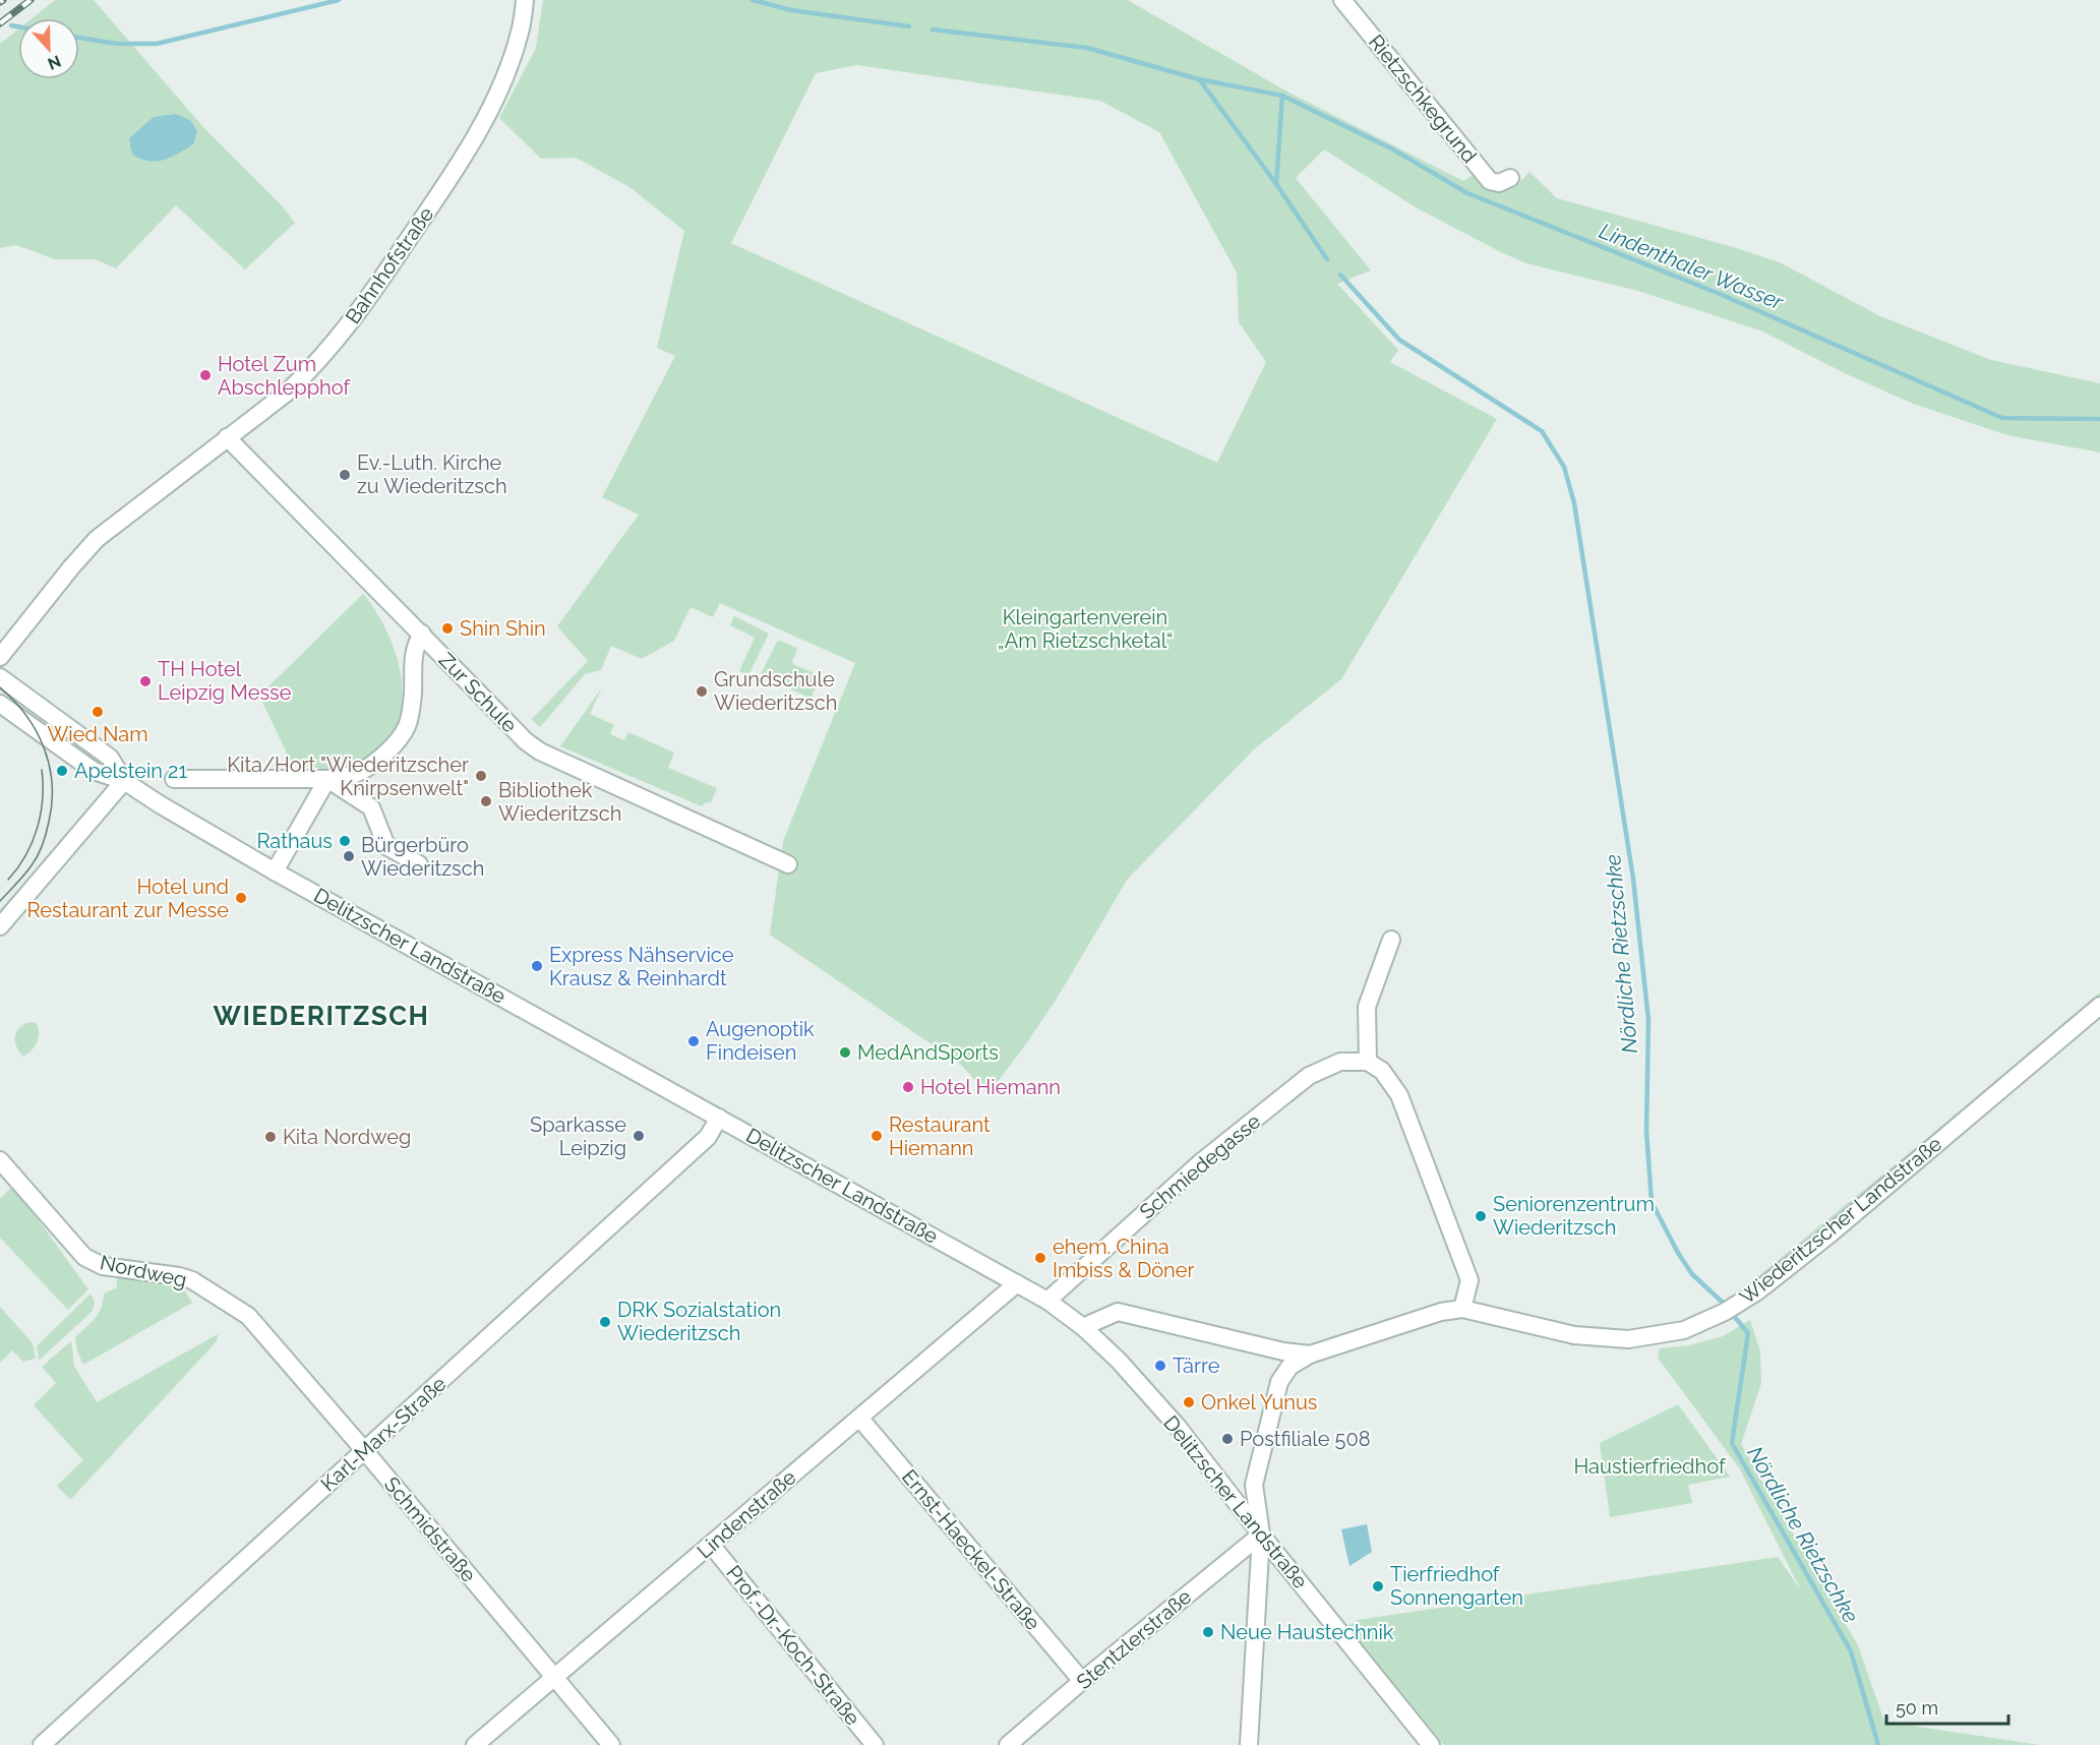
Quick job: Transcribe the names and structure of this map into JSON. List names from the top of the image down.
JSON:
{
  "streets": {
    "street": [
      "Rietzschkegrund",
      "Bahnhofstraße",
      "Zur Schule",
      "Delitzscher Landstraße",
      "Schmiedegasse",
      "Wiederitzscher Landstraße",
      "Nordweg",
      "Karl-Marx-Straße",
      "Lindenstraße",
      "Schmidstraße",
      "Ernst-Haeckel-Straße",
      "Stentzlerstraße",
      "Prof.-Dr.-Koch-Straße"
    ]
  },
  "crossings": [
    ["Bahnhofstraße", "Zur Schule"],
    ["Delitzscher Landstraße", "Schmiedegasse"],
    ["Delitzscher Landstraße", "Wiederitzscher Landstraße"],
    ["Delitzscher Landstraße", "Karl-Marx-Straße"],
    ["Delitzscher Landstraße", "Lindenstraße"],
    ["Delitzscher Landstraße", "Stentzlerstraße"],
    ["Nordweg", "Schmidstraße"],
    ["Karl-Marx-Straße", "Schmidstraße"],
    ["Lindenstraße", "Schmidstraße"],
    ["Lindenstraße", "Ernst-Haeckel-Straße"],
    ["Lindenstraße", "Prof.-Dr.-Koch-Straße"],
    ["Ernst-Haeckel-Straße", "Stentzlerstraße"]
  ],
  "districts": ["WIEDERITZSCH"],
  "water": ["Lindenthaler Wasser", "Nördliche Rietzschke"],
  "parks": ["Kleingartenverein „Am Rietzschketal“", "Haustierfriedhof"],
  "places": [
    "Hotel Zum Abschlepphof",
    "Ev.-Luth. Kirche zu Wiederitzsch",
    "Shin Shin",
    "TH Hotel Leipzig Messe",
    "Grundschule Wiederitzsch",
    "Wied Nam",
    "Apelstein 21",
    "Kita/Hort \"Wiederitzscher Knirpsenwelt\"",
    "Bibliothek Wiederitzsch",
    "Rathaus",
    "Bürgerbüro Wiederitzsch",
    "Hotel und Restaurant zur Messe",
    "Express Nähservice Krausz & Reinhardt",
    "Augenoptik Findeisen",
    "MedAndSports",
    "Hotel Hiemann",
    "Sparkasse Leipzig",
    "Restaurant Hiemann",
    "Kita Nordweg",
    "Seniorenzentrum Wiederitzsch",
    "ehem. China Imbiss & Döner",
    "DRK Sozialstation Wiederitzsch",
    "Tärre",
    "Onkel Yunus",
    "Postfiliale 508",
    "Tierfriedhof Sonnengarten",
    "Neue Haustechnik"
  ],
  "scale_bar": "50 m",
  "north": "bottom"
}
